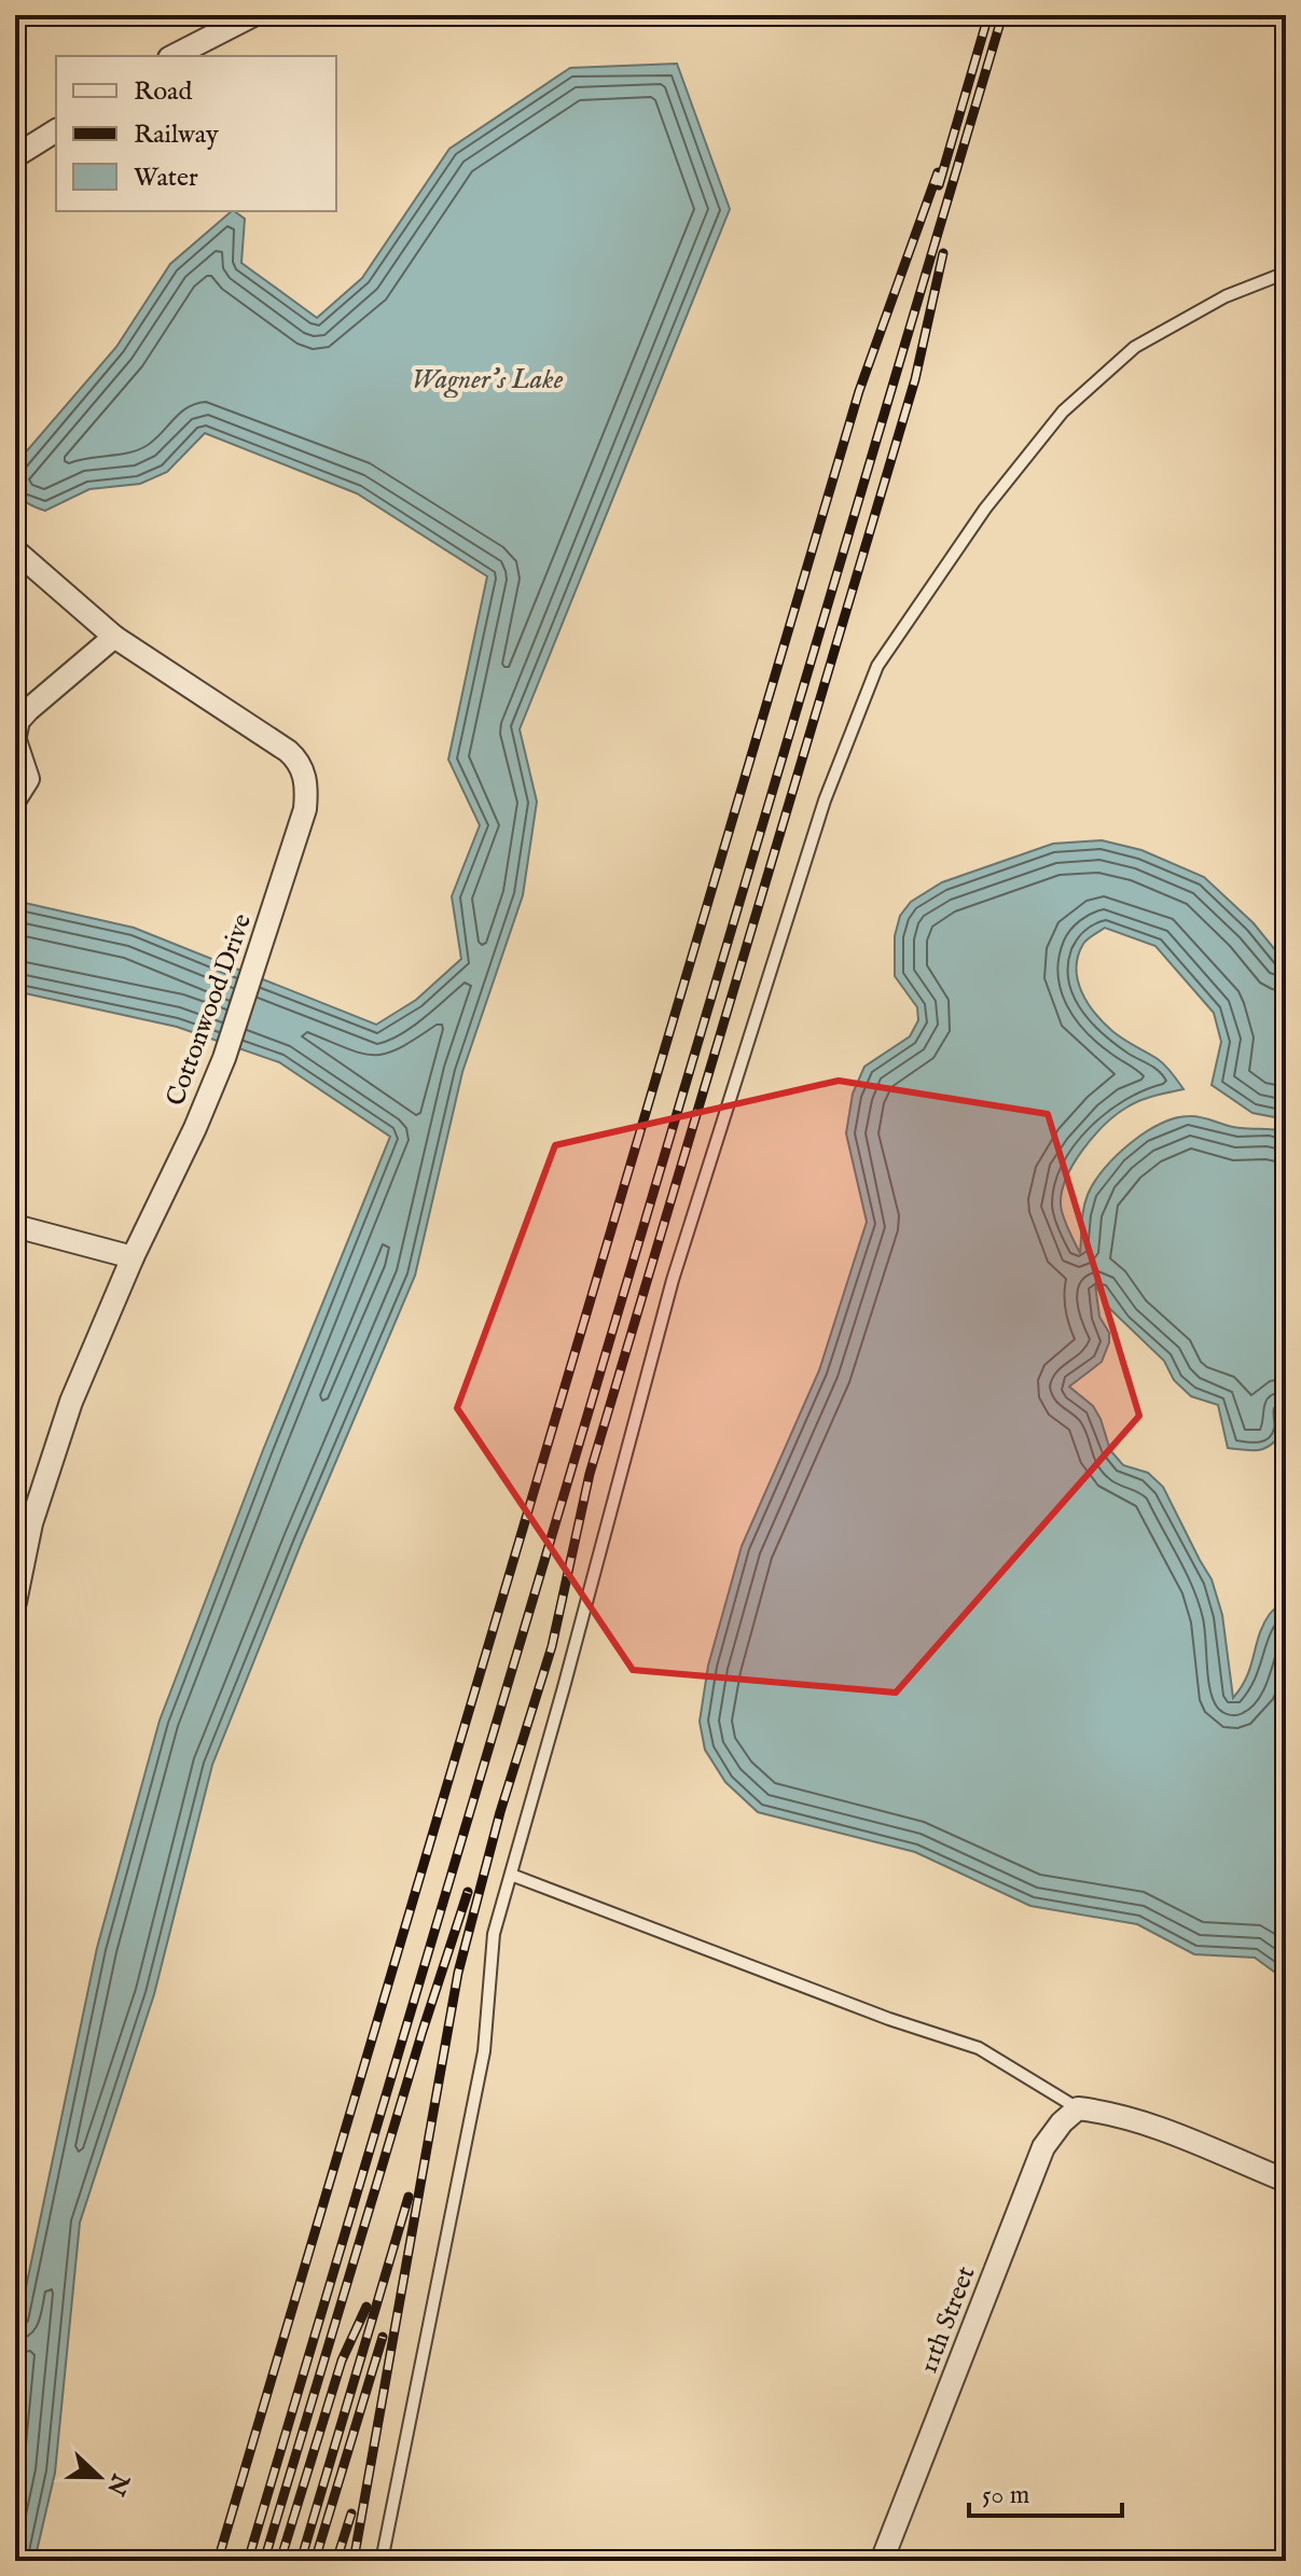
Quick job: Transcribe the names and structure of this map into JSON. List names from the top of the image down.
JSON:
{
  "streets": {
    "street": ["Cottonwood Drive", "11th Street"]
  },
  "water": ["Wagner's Lake"],
  "legend": ["Road", "Railway", "Water"],
  "scale_bar": "50 m",
  "north": "right"
}
